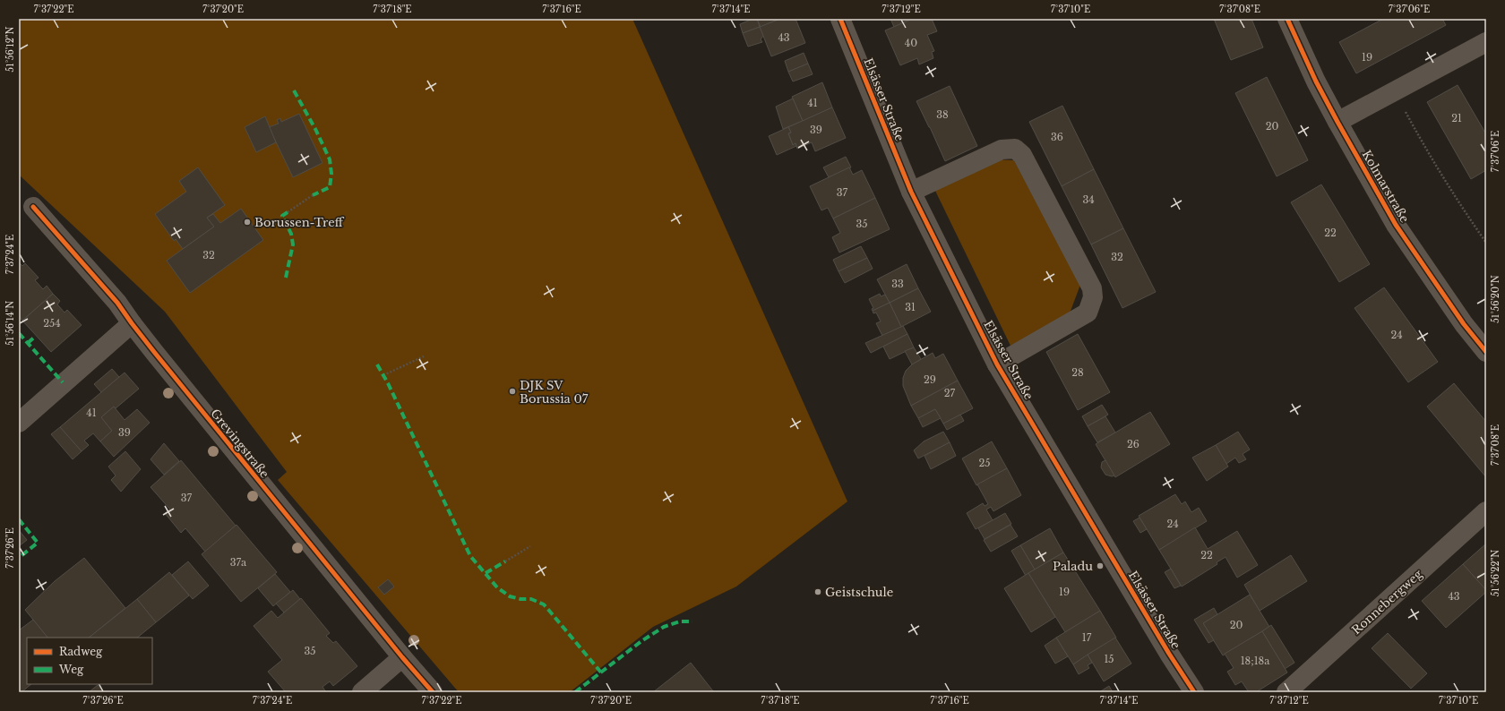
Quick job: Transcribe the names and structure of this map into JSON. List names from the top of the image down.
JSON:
{
  "streets": {
    "street": [
      "Elsässer Straße",
      "Kolmarstraße",
      "Grevingstraße",
      "Ronnebergweg"
    ]
  },
  "places": [
    "Borussen-Treff",
    "DJK SV Borussia 07",
    "Paladu",
    "Geistschule"
  ],
  "house_numbers": [
    "43",
    "40",
    "19",
    "41",
    "38",
    "21",
    "20",
    "39",
    "36",
    "37",
    "34",
    "35",
    "22",
    "32",
    "32",
    "33",
    "31",
    "254",
    "24",
    "28",
    "29",
    "27",
    "41",
    "39",
    "26",
    "25",
    "37",
    "24",
    "22",
    "37a",
    "19",
    "43",
    "20",
    "17",
    "35",
    "15",
    "18;18a"
  ],
  "legend": ["Radweg", "Weg"],
  "coordinates": [
    "7°37'22\"E",
    "7°37'20\"E",
    "7°37'18\"E",
    "7°37'16\"E",
    "7°37'14\"E",
    "7°37'12\"E",
    "7°37'10\"E",
    "7°37'08\"E",
    "7°37'06\"E",
    "51°56'12\"N",
    "7°37'24\"E",
    "51°56'20\"N",
    "51°56'14\"N",
    "7°37'26\"E",
    "51°56'22\"N"
  ]
}
